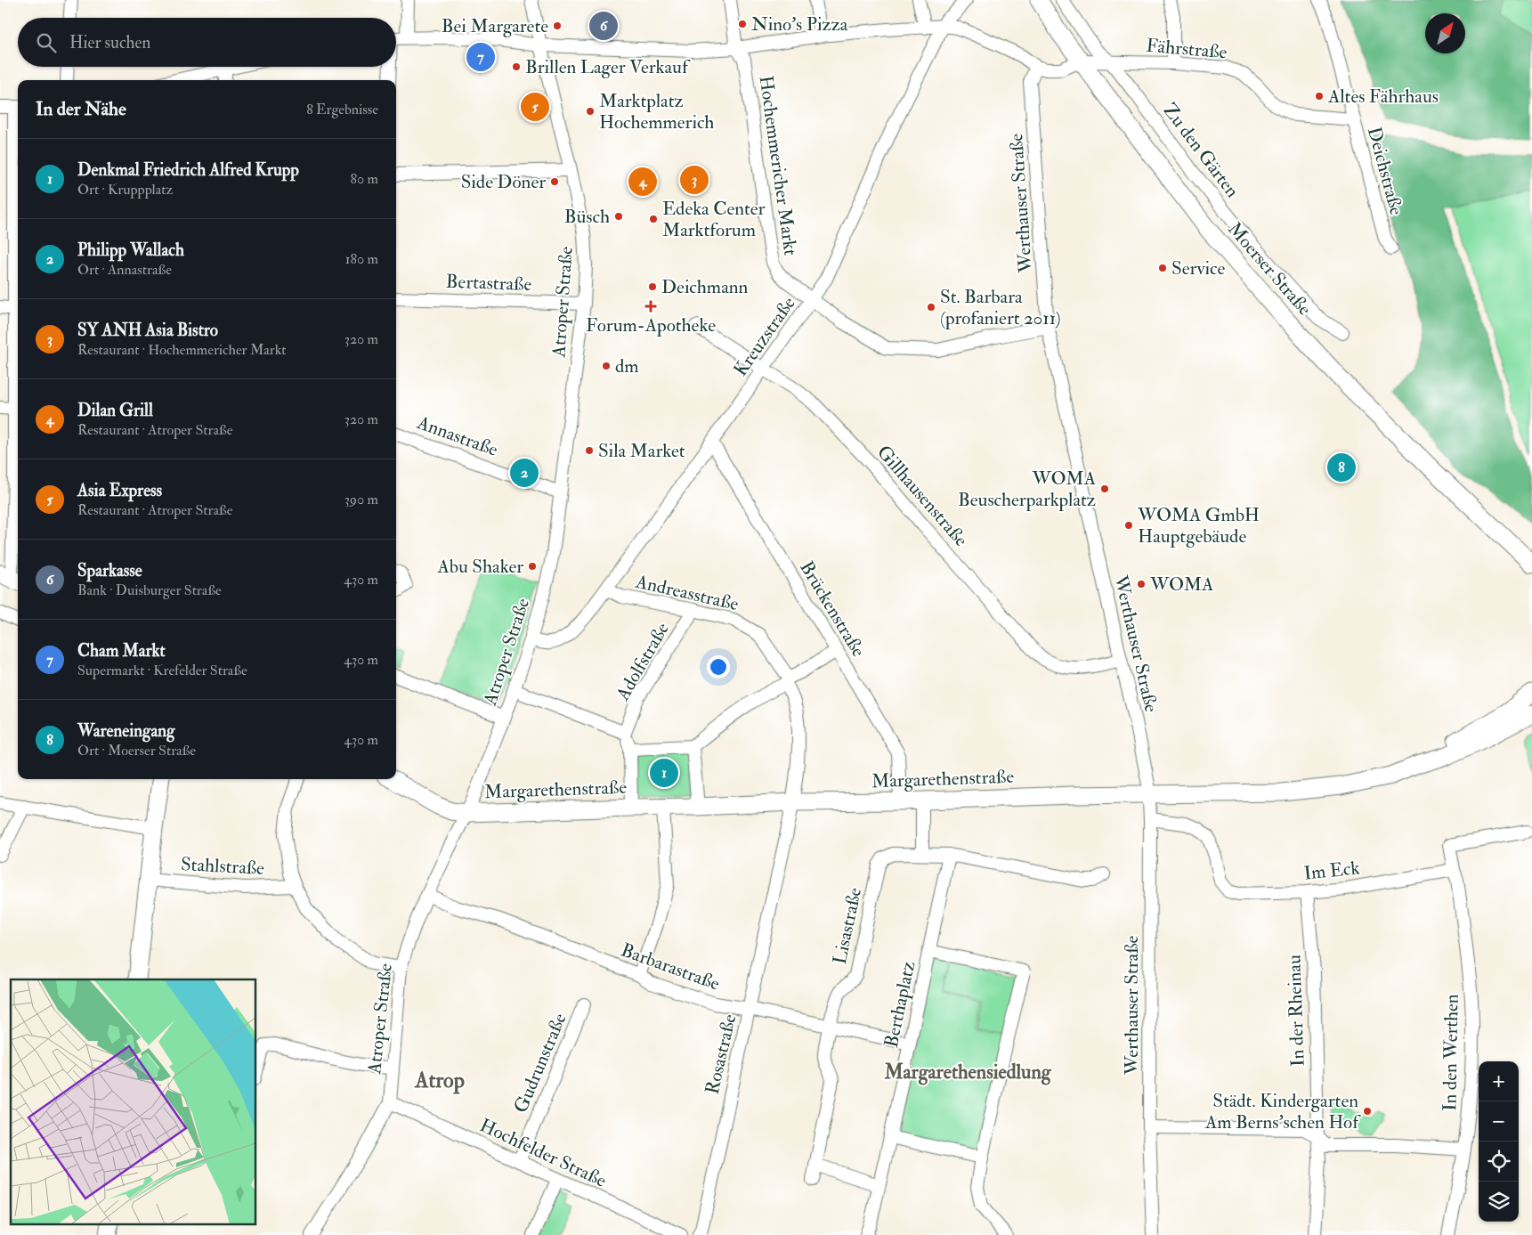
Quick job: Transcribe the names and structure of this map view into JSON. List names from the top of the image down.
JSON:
{
  "streets": {
    "main road": ["Moerser Straße", "Margarethenstraße"],
    "street": [
      "Fährstraße",
      "Zu den Gärten",
      "Hochemmericher Markt",
      "Deichstraße",
      "Werthauser Straße",
      "Bertastraße",
      "Atroper Straße",
      "Kreuzstraße",
      "Annastraße",
      "Gillhausenstraße",
      "Andreasstraße",
      "Brückenstraße",
      "Adolfstraße",
      "Stahlstraße",
      "Im Eck",
      "Lisastraße",
      "Barbarastraße",
      "Berthaplatz",
      "In der Rheinau",
      "In den Werthen",
      "Rosastraße",
      "Gudrunstraße",
      "Hochfelder Straße"
    ]
  },
  "crossings": [
    ["Fährstraße", "Zu den Gärten"],
    ["Fährstraße", "Deichstraße"],
    ["Fährstraße", "Moerser Straße"],
    ["Hochemmericher Markt", "Werthauser Straße"],
    ["Hochemmericher Markt", "Kreuzstraße"],
    ["Werthauser Straße", "Gillhausenstraße"],
    ["Werthauser Straße", "Margarethenstraße"],
    ["Werthauser Straße", "Im Eck"],
    ["Bertastraße", "Atroper Straße"],
    ["Atroper Straße", "Kreuzstraße"],
    ["Atroper Straße", "Annastraße"],
    ["Atroper Straße", "Margarethenstraße"],
    ["Atroper Straße", "Barbarastraße"],
    ["Atroper Straße", "Hochfelder Straße"],
    ["Kreuzstraße", "Gillhausenstraße"],
    ["Kreuzstraße", "Andreasstraße"],
    ["Kreuzstraße", "Brückenstraße"],
    ["Andreasstraße", "Adolfstraße"],
    ["Andreasstraße", "Margarethenstraße"],
    ["Andreasstraße", "Rosastraße"],
    ["Brückenstraße", "Margarethenstraße"],
    ["Margarethenstraße", "Rosastraße"],
    ["Im Eck", "In der Rheinau"],
    ["Im Eck", "In den Werthen"],
    ["Lisastraße", "Barbarastraße"],
    ["Lisastraße", "Berthaplatz"],
    ["Barbarastraße", "Berthaplatz"],
    ["Barbarastraße", "Rosastraße"],
    ["Gudrunstraße", "Hochfelder Straße"]
  ],
  "districts": ["Margarethensiedlung", "Atrop"],
  "places": {
    "other": [
      "Nino's Pizza",
      "Bei Margarete",
      "Brillen Lager Verkauf",
      "Altes Fährhaus",
      "Marktplatz Hochemmerich",
      "Side Döner",
      "Büsch",
      "Edeka Center Marktforum",
      "Service",
      "Deichmann",
      "St. Barbara (profaniert 2011)",
      "dm",
      "Sila Market",
      "WOMA Beuscherparkplatz",
      "WOMA GmbH Hauptgebäude",
      "Abu Shaker",
      "WOMA",
      "Städt. Kindergarten Am Berns'schen Hof"
    ],
    "health": ["Forum-Apotheke"]
  },
  "north": "top right",
  "page": {
    "pins": [
      "6",
      "7",
      "5",
      "3",
      "4",
      "8",
      "2",
      "1"
    ],
    "search": "Hier suchen",
    "heading": ["In der Nähe", "8 Ergebnisse"],
    "list": [
      {
        "mark": "1",
        "name": "Denkmal Friedrich Alfred Krupp",
        "note": "Ort · Kruppplatz",
        "value": "80 m"
      },
      {
        "mark": "2",
        "name": "Philipp Wallach",
        "note": "Ort · Annastraße",
        "value": "180 m"
      },
      {
        "mark": "3",
        "name": "SY ANH Asia Bistro",
        "note": "Restaurant · Hochemmericher Markt",
        "value": "320 m"
      },
      {
        "mark": "4",
        "name": "Dilan Grill",
        "note": "Restaurant · Atroper Straße",
        "value": "320 m"
      },
      {
        "mark": "5",
        "name": "Asia Express",
        "note": "Restaurant · Atroper Straße",
        "value": "390 m"
      },
      {
        "mark": "6",
        "name": "Sparkasse",
        "note": "Bank · Duisburger Straße",
        "value": "430 m"
      },
      {
        "mark": "7",
        "name": "Cham Markt",
        "note": "Supermarkt · Krefelder Straße",
        "value": "430 m"
      },
      {
        "mark": "8",
        "name": "Wareneingang",
        "note": "Ort · Moerser Straße",
        "value": "430 m"
      }
    ],
    "map_buttons": ["+", "−"]
  }
}
